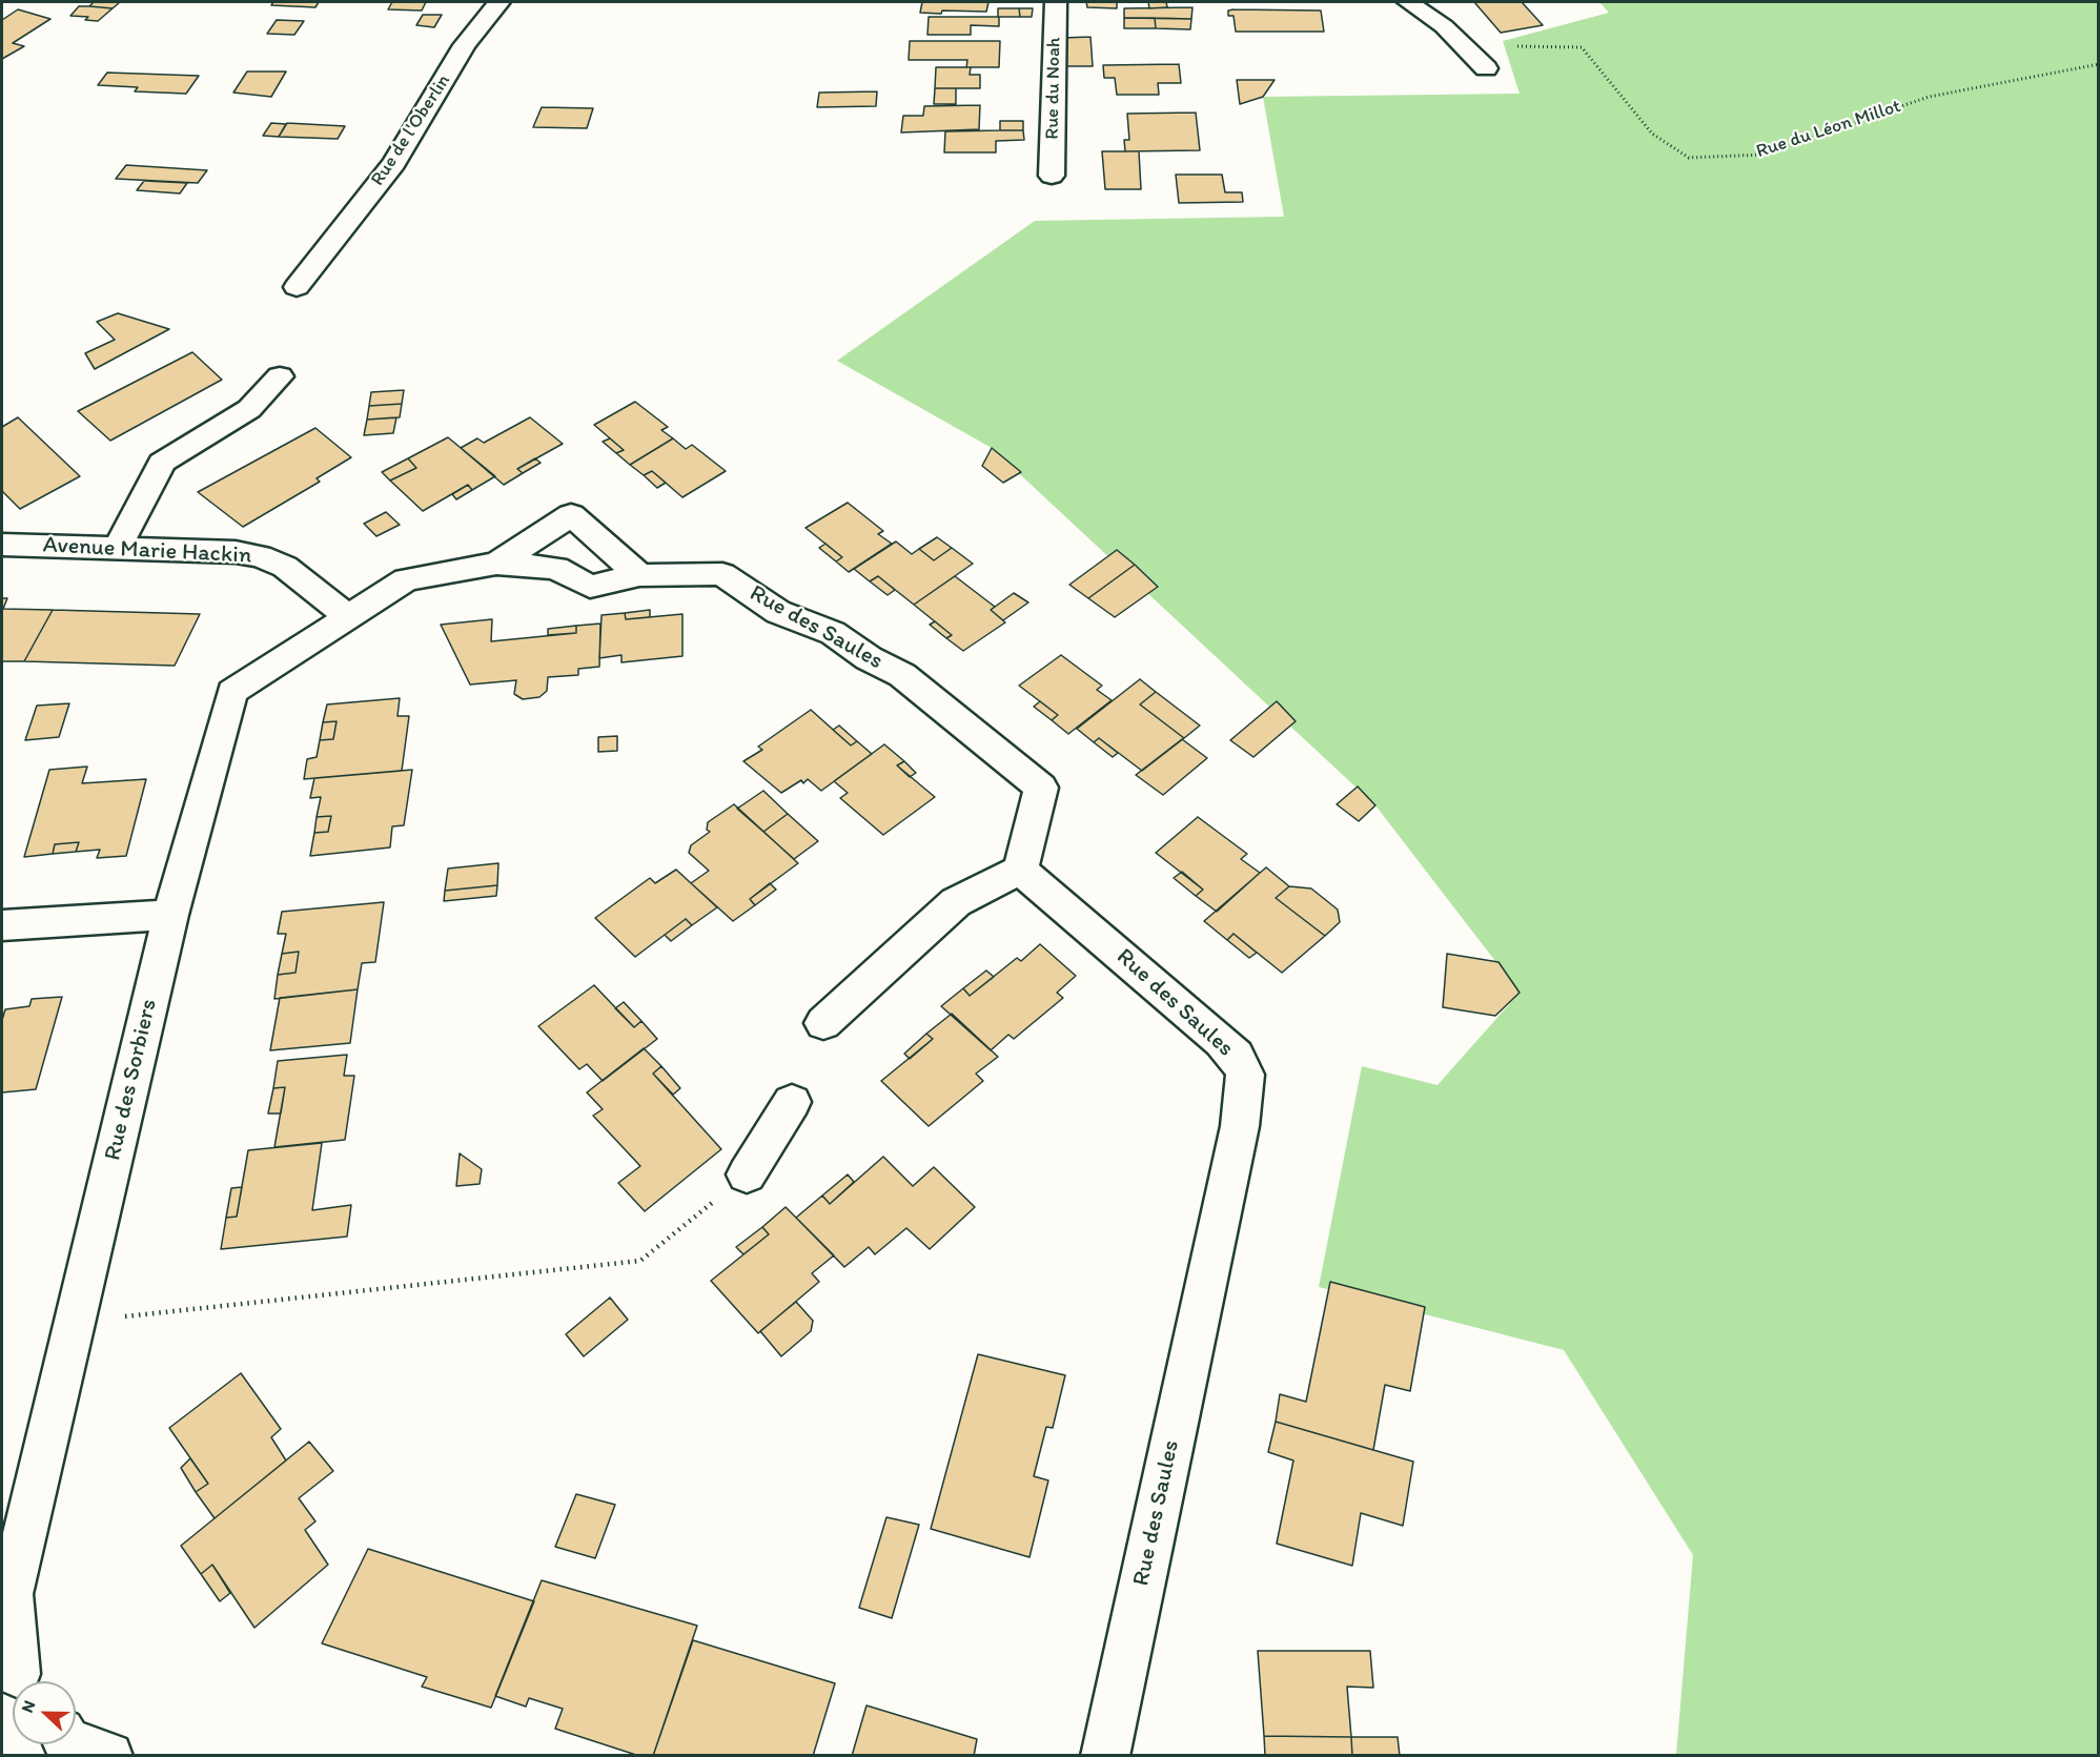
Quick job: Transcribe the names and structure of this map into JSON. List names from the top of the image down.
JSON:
{
  "streets": {
    "street": [
      "Rue du Noah",
      "Rue de l'Oberlin",
      "Avenue Marie Hackin",
      "Rue des Saules",
      "Rue des Sorbiers"
    ],
    "path": ["Rue du Léon Millot"]
  },
  "crossings": [
    ["Avenue Marie Hackin", "Rue des Sorbiers"],
    ["Rue des Saules", "Rue des Sorbiers"]
  ],
  "north": "left"
}
